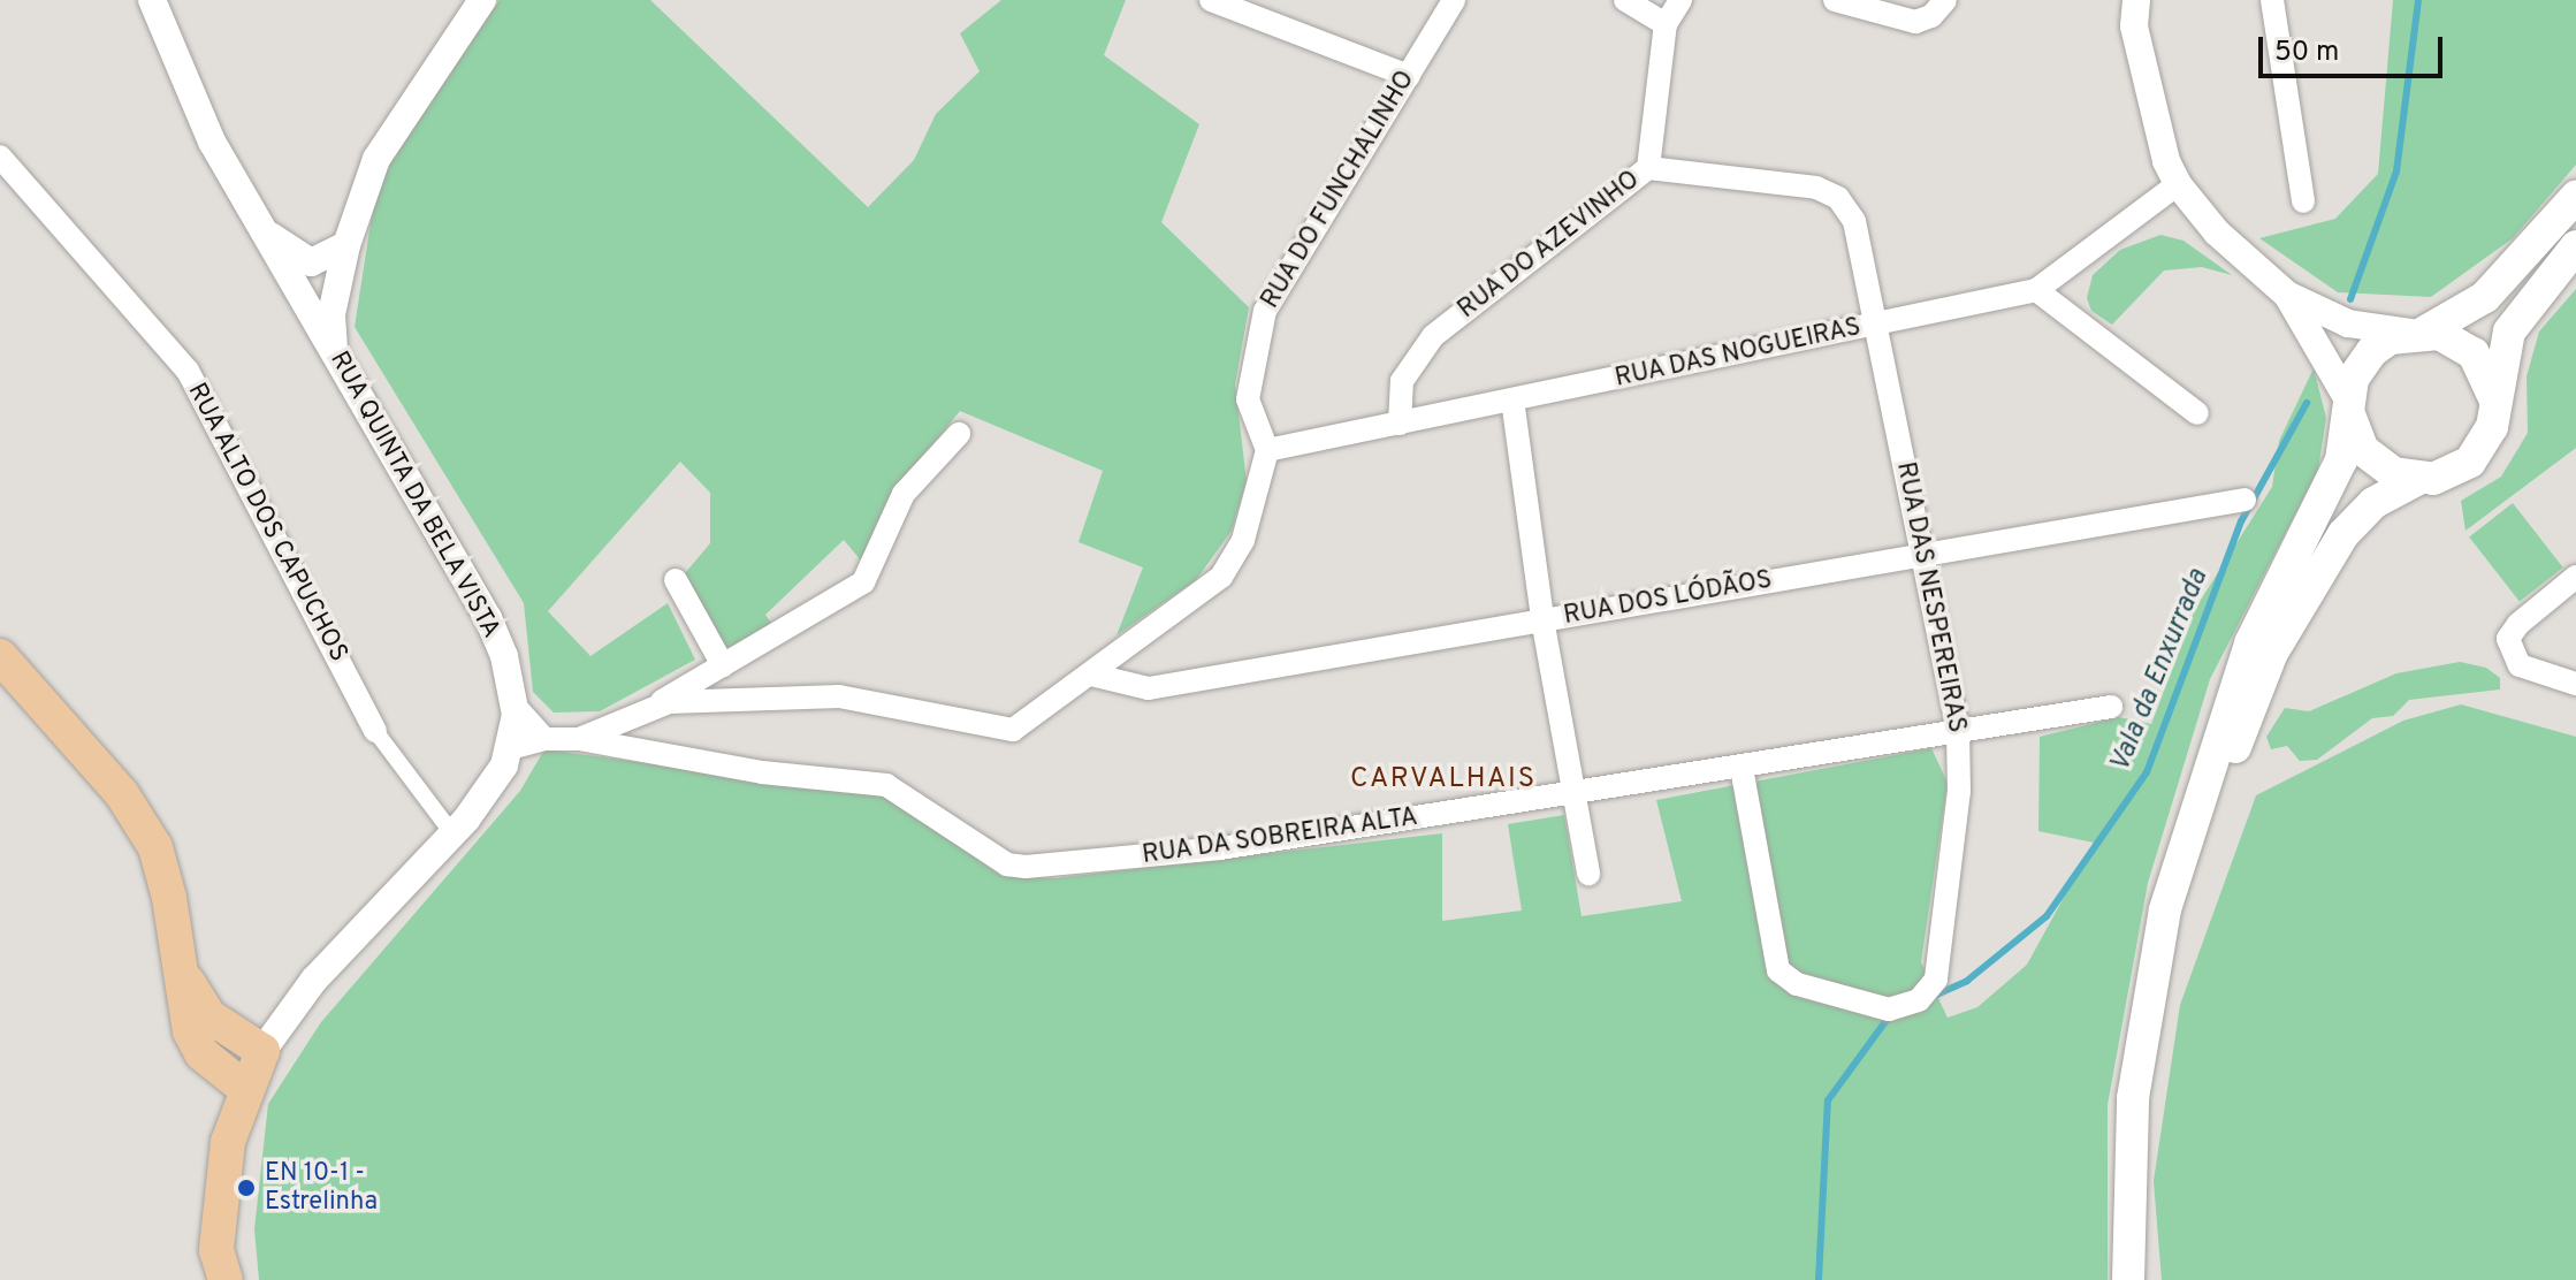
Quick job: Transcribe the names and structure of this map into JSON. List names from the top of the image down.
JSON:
{
  "streets": {
    "street": [
      "RUA DO FUNCHALINHO",
      "RUA DO AZEVINHO",
      "RUA DAS NOGUEIRAS",
      "RUA QUINTA DA BELA VISTA",
      "RUA ALTO DOS CAPUCHOS",
      "RUA DAS NESPEREIRAS",
      "RUA DOS LÓDÃOS",
      "RUA DA SOBREIRA ALTA"
    ]
  },
  "crossings": [
    ["RUA DO FUNCHALINHO", "RUA DAS NOGUEIRAS"],
    ["RUA DO AZEVINHO", "RUA DAS NOGUEIRAS"],
    ["RUA DO AZEVINHO", "RUA DAS NESPEREIRAS"],
    ["RUA DAS NOGUEIRAS", "RUA DAS NESPEREIRAS"],
    ["RUA DAS NESPEREIRAS", "RUA DOS LÓDÃOS"],
    ["RUA DAS NESPEREIRAS", "RUA DA SOBREIRA ALTA"]
  ],
  "districts": ["CARVALHAIS"],
  "water": ["Vala da Enxurrada"],
  "places": ["EN 10-1 - Estrelinha"],
  "scale_bar": "50 m"
}
